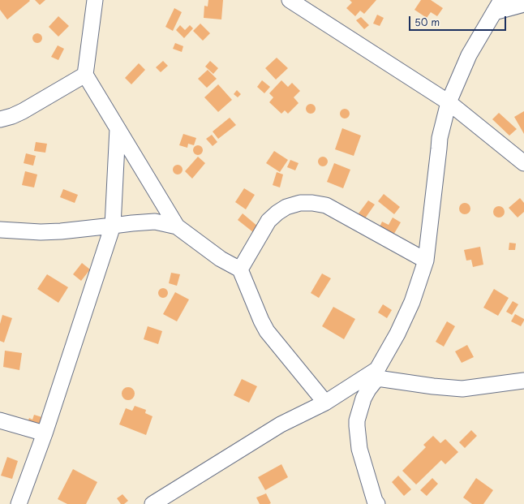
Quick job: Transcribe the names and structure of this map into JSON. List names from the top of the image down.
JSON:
{
  "scale_bar": "50 m"
}
